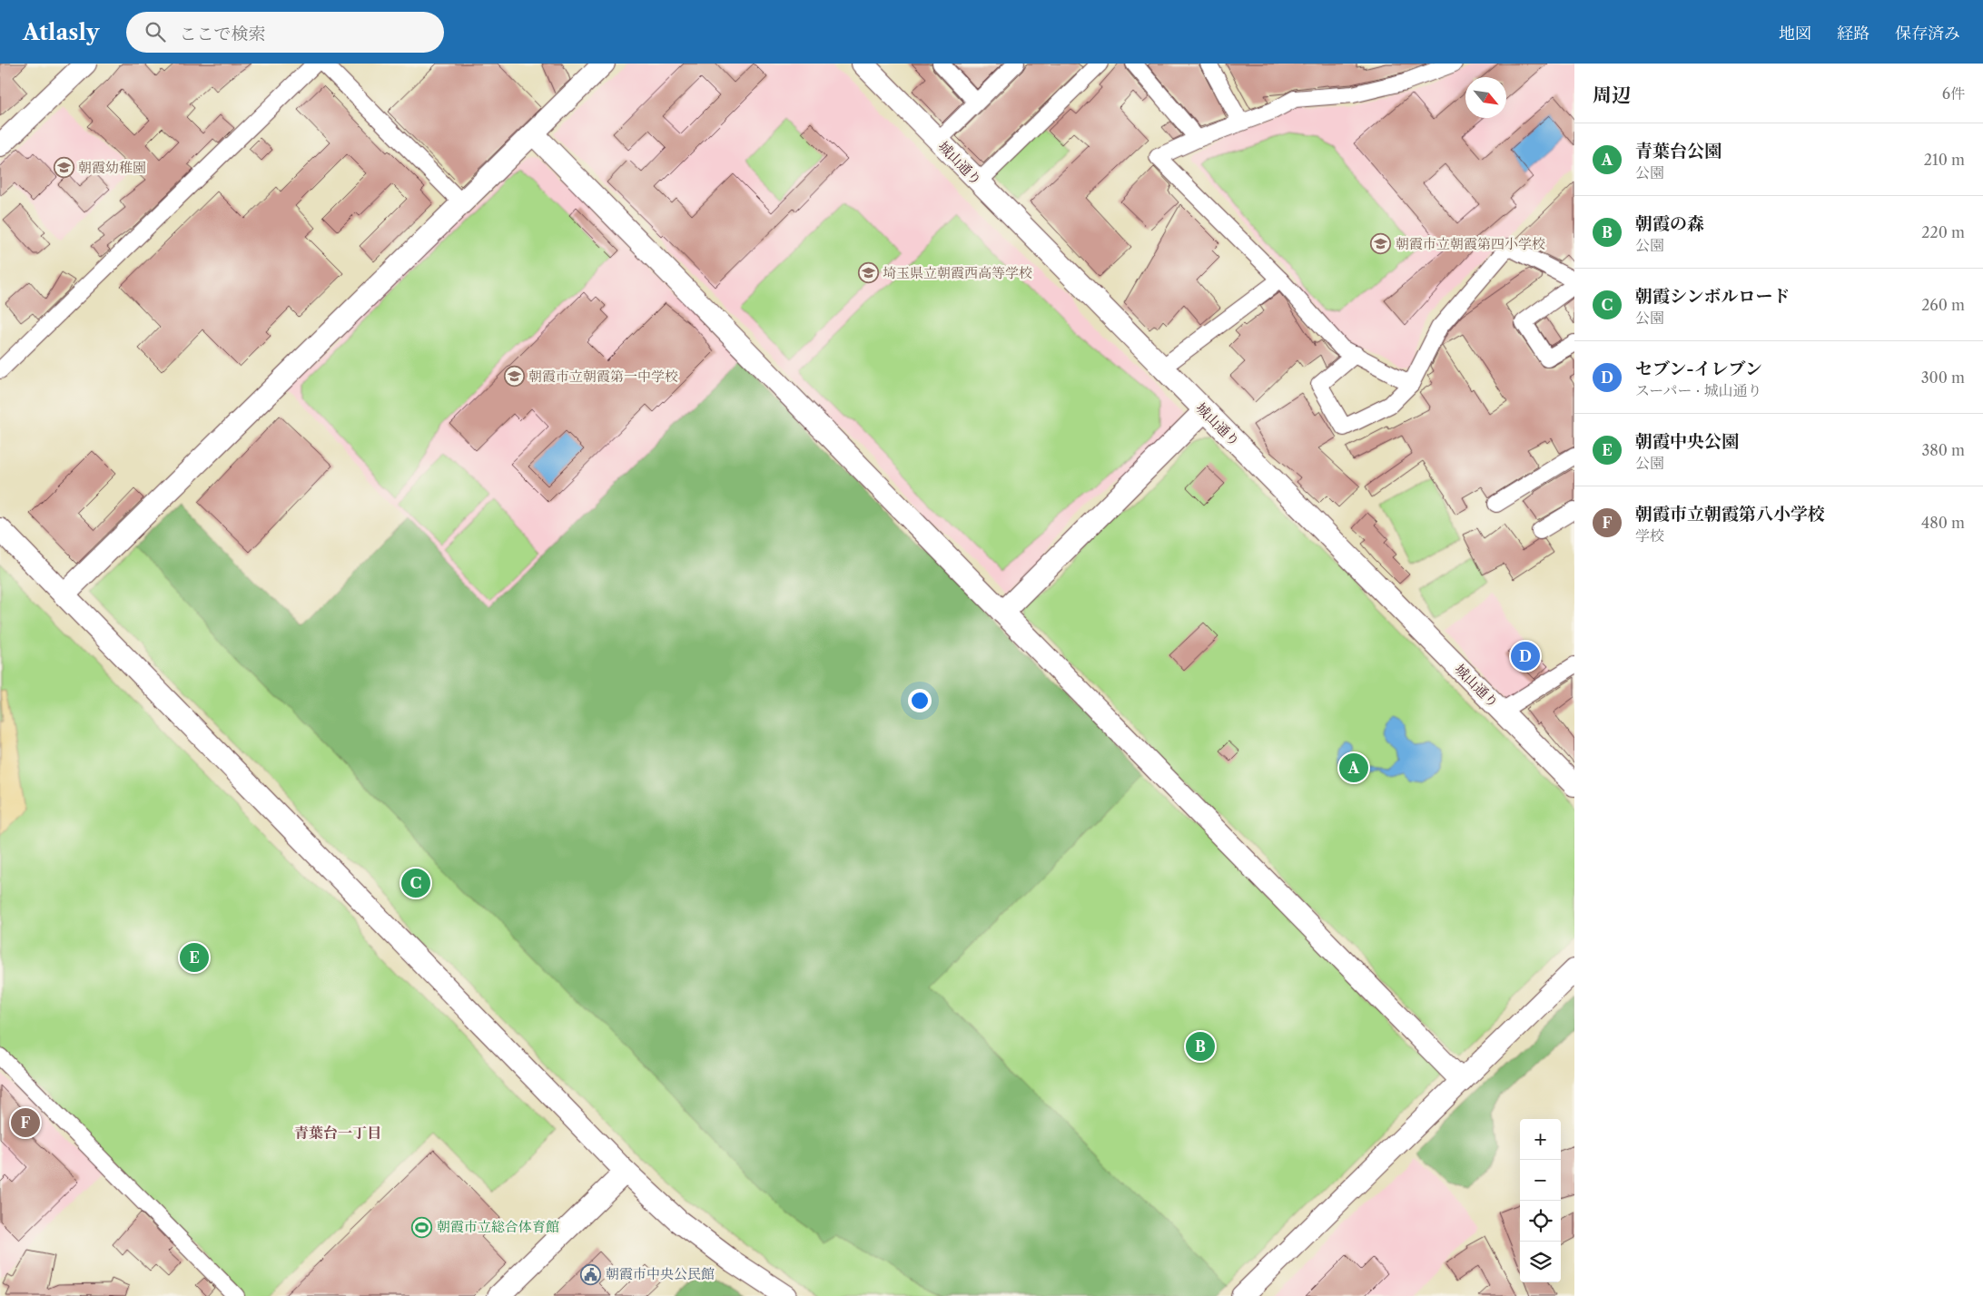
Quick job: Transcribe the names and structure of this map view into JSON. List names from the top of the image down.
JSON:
{
  "streets": {
    "street": ["城山通り"]
  },
  "districts": ["青葉台一丁目"],
  "places": {
    "school or university": [
      "朝霞幼稚園",
      "朝霞市立朝霞第四小学校",
      "埼玉県立朝霞西高等学校",
      "朝霞市立朝霞第一中学校"
    ],
    "sports": ["朝霞市立総合体育館"],
    "public building": ["朝霞市中央公民館"]
  },
  "north": "bottom right",
  "page": {
    "header": "Atlasly",
    "search": "ここで検索",
    "nav": ["地図", "経路", "保存済み"],
    "heading": ["周辺", "6件"],
    "list": [
      {
        "mark": "A",
        "name": "青葉台公園",
        "note": "公園",
        "value": "210 m"
      },
      {
        "mark": "B",
        "name": "朝霞の森",
        "note": "公園",
        "value": "220 m"
      },
      {
        "mark": "C",
        "name": "朝霞シンボルロード",
        "note": "公園",
        "value": "260 m"
      },
      {
        "mark": "D",
        "name": "セブン-イレブン",
        "note": "スーパー · 城山通り",
        "value": "300 m"
      },
      {
        "mark": "E",
        "name": "朝霞中央公園",
        "note": "公園",
        "value": "380 m"
      },
      {
        "mark": "F",
        "name": "朝霞市立朝霞第八小学校",
        "note": "学校",
        "value": "480 m"
      }
    ],
    "pins": [
      "D",
      "A",
      "C",
      "E",
      "B",
      "F"
    ],
    "map_buttons": ["+", "−"]
  }
}
